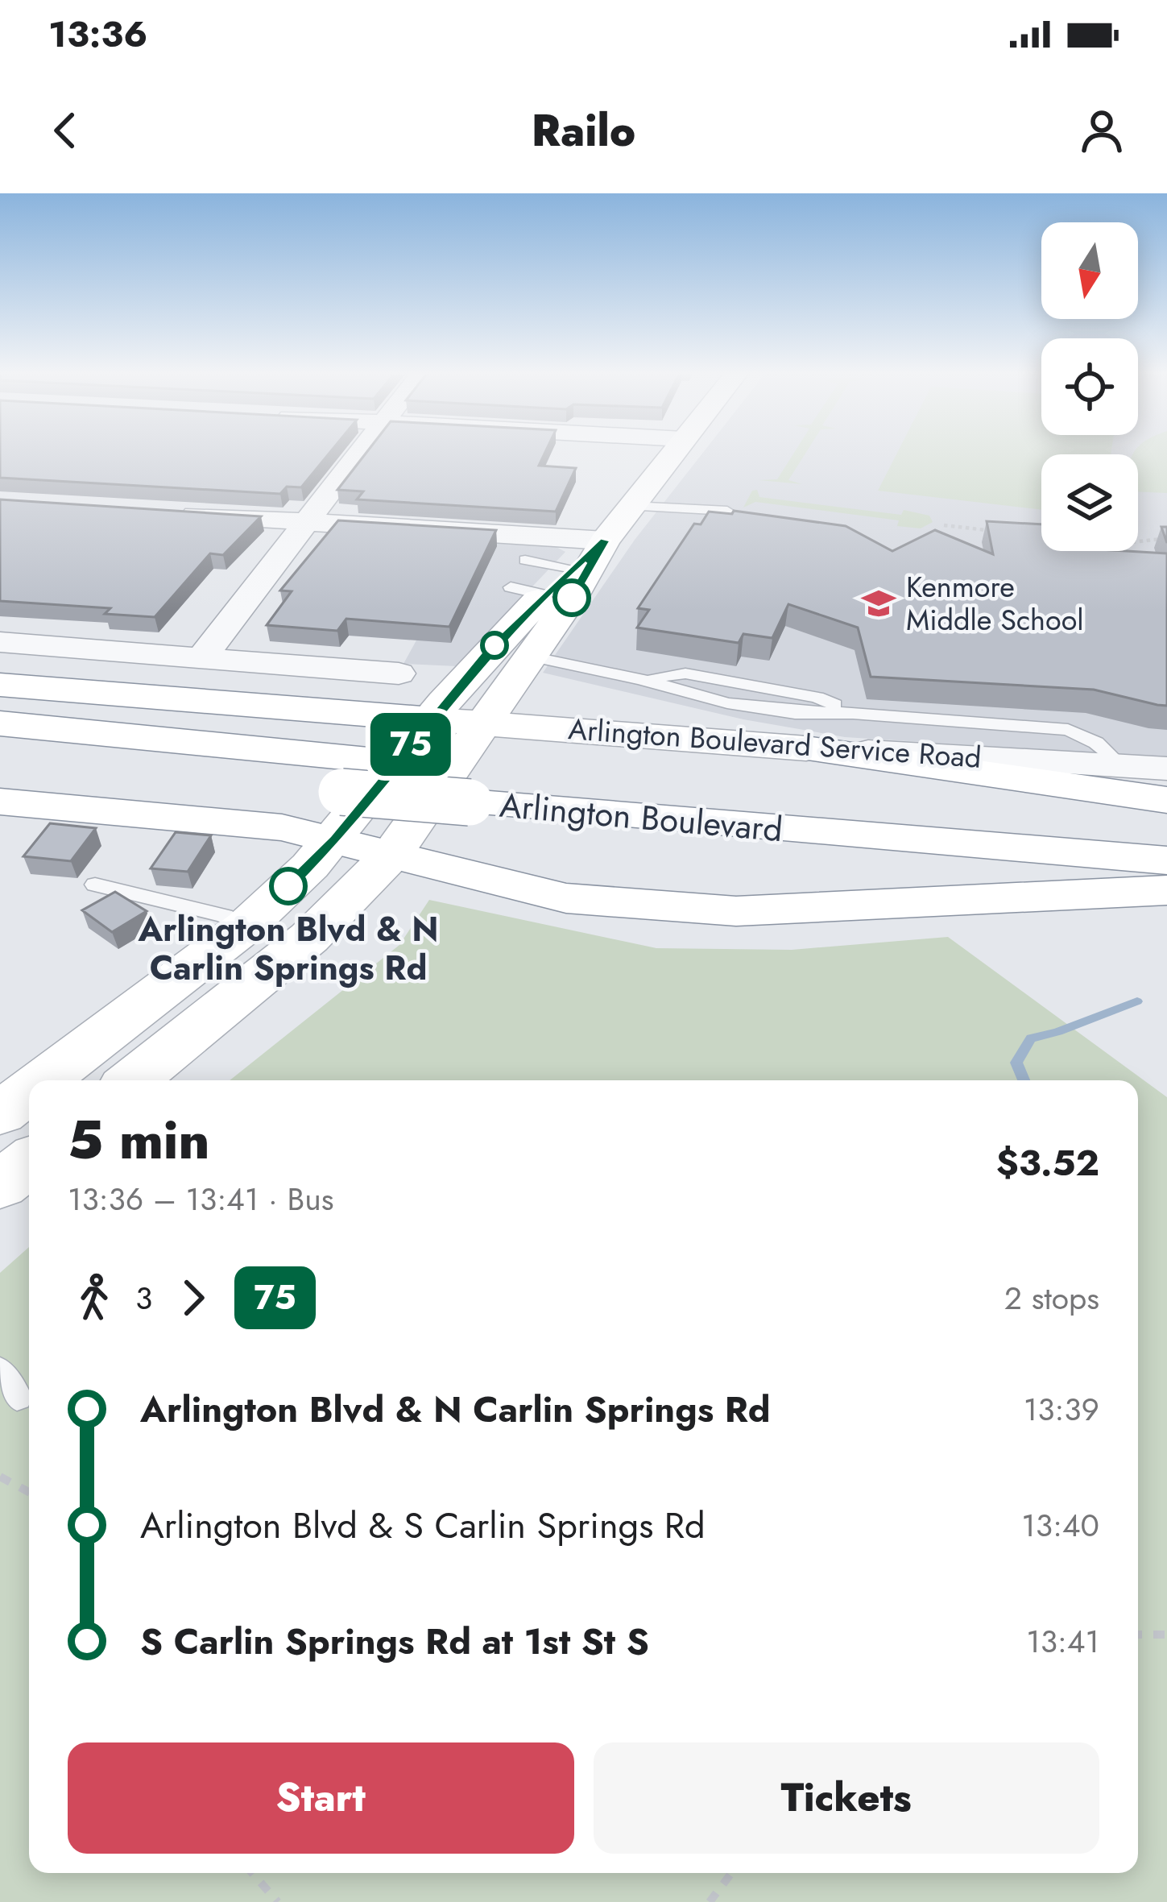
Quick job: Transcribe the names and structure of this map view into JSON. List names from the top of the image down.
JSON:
{
  "streets": {
    "main road": ["Arlington Boulevard Service Road", "Arlington Boulevard"]
  },
  "places": {
    "school or university": ["Kenmore Middle School"],
    "other": ["Arlington Blvd & N Carlin Springs Rd"]
  },
  "lines": ["bus line 75"],
  "north": "bottom",
  "page": {
    "status": "13:36",
    "header": "Railo",
    "on_map": "75",
    "heading": ["5 min", "13:36 – 13:41 · Bus", "$3.52"],
    "legs": ["3", "75", "2 stops"],
    "list": [
      {
        "name": "Arlington Blvd & N Carlin Springs Rd",
        "value": "13:39"
      },
      {
        "name": "Arlington Blvd & S Carlin Springs Rd",
        "value": "13:40"
      },
      {
        "name": "S Carlin Springs Rd at 1st St S",
        "value": "13:41"
      }
    ],
    "buttons": ["Start", "Tickets"]
  }
}
